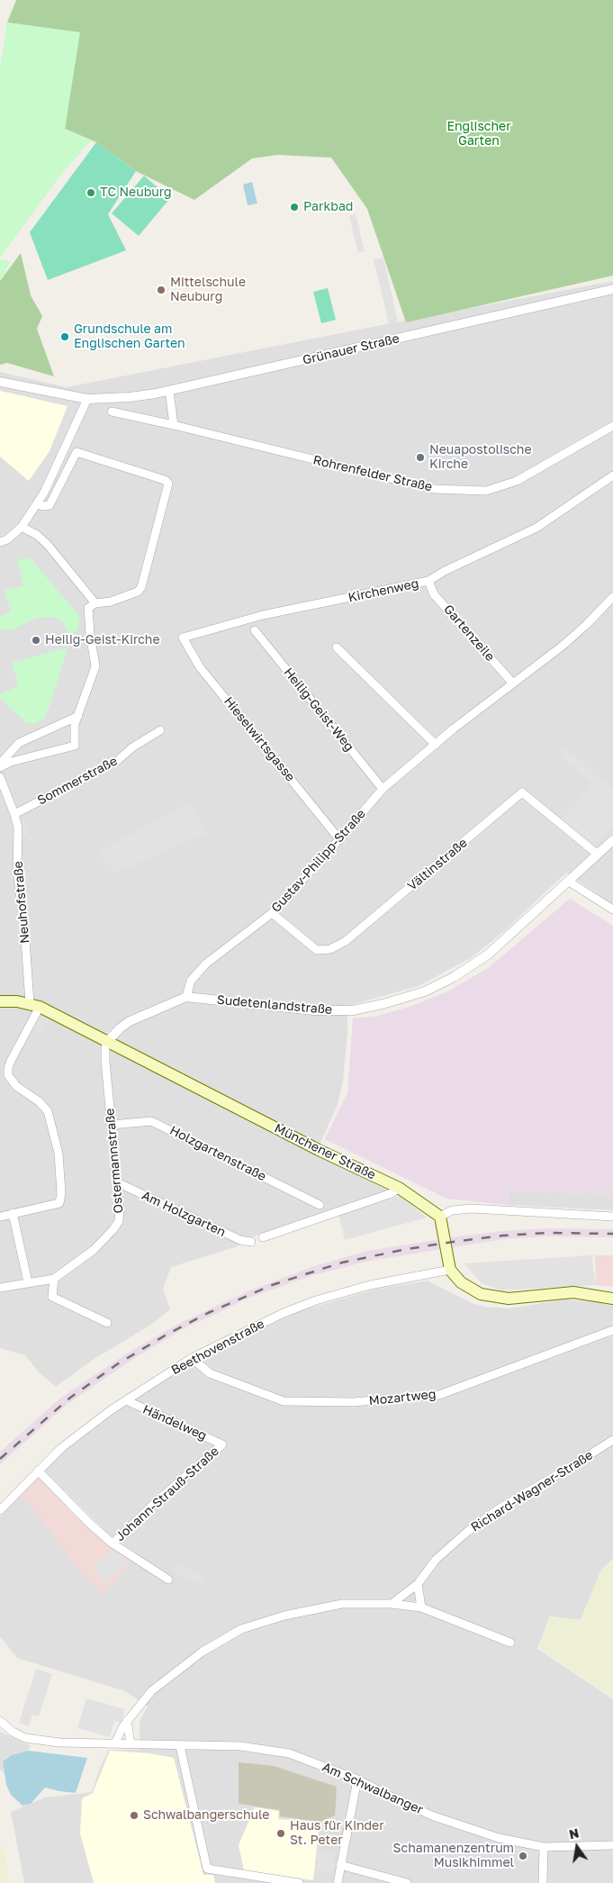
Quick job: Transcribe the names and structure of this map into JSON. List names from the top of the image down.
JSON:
{
  "streets": {
    "main road": ["Münchener Straße"],
    "street": [
      "Grünauer Straße",
      "Rohrenfelder Straße",
      "Kirchenweg",
      "Gartenzeile",
      "Heilig-Geist-Weg",
      "Hieselwirtsgasse",
      "Sommerstraße",
      "Gustav-Philipp-Straße",
      "Vältinstraße",
      "Neuhofstraße",
      "Sudetenlandstraße",
      "Holzgartenstraße",
      "Ostermannstraße",
      "Am Holzgarten",
      "Beethovenstraße",
      "Mozartweg",
      "Händelweg",
      "Richard-Wagner-Straße",
      "Johann-Strauß-Straße",
      "Am Schwalbanger"
    ]
  },
  "crossings": [
    ["Kirchenweg", "Gartenzeile"],
    ["Kirchenweg", "Hieselwirtsgasse"],
    ["Gartenzeile", "Gustav-Philipp-Straße"],
    ["Heilig-Geist-Weg", "Gustav-Philipp-Straße"],
    ["Hieselwirtsgasse", "Gustav-Philipp-Straße"],
    ["Sommerstraße", "Neuhofstraße"],
    ["Gustav-Philipp-Straße", "Vältinstraße"],
    ["Gustav-Philipp-Straße", "Sudetenlandstraße"],
    ["Vältinstraße", "Sudetenlandstraße"],
    ["Neuhofstraße", "Münchener Straße"],
    ["Sudetenlandstraße", "Münchener Straße"],
    ["Sudetenlandstraße", "Ostermannstraße"],
    ["Münchener Straße", "Ostermannstraße"],
    ["Holzgartenstraße", "Ostermannstraße"],
    ["Ostermannstraße", "Am Holzgarten"],
    ["Beethovenstraße", "Mozartweg"],
    ["Beethovenstraße", "Händelweg"],
    ["Beethovenstraße", "Johann-Strauß-Straße"],
    ["Händelweg", "Johann-Strauß-Straße"]
  ],
  "parks": ["Englischer Garten"],
  "places": [
    "TC Neuburg",
    "Parkbad",
    "Mittelschule Neuburg",
    "Grundschule am Englischen Garten",
    "Neuapostolische Kirche",
    "Heilig-Geist-Kirche",
    "Schwalbangerschule",
    "Haus für Kinder St. Peter",
    "Schamanenzentrum Musikhimmel"
  ],
  "north": "top"
}
